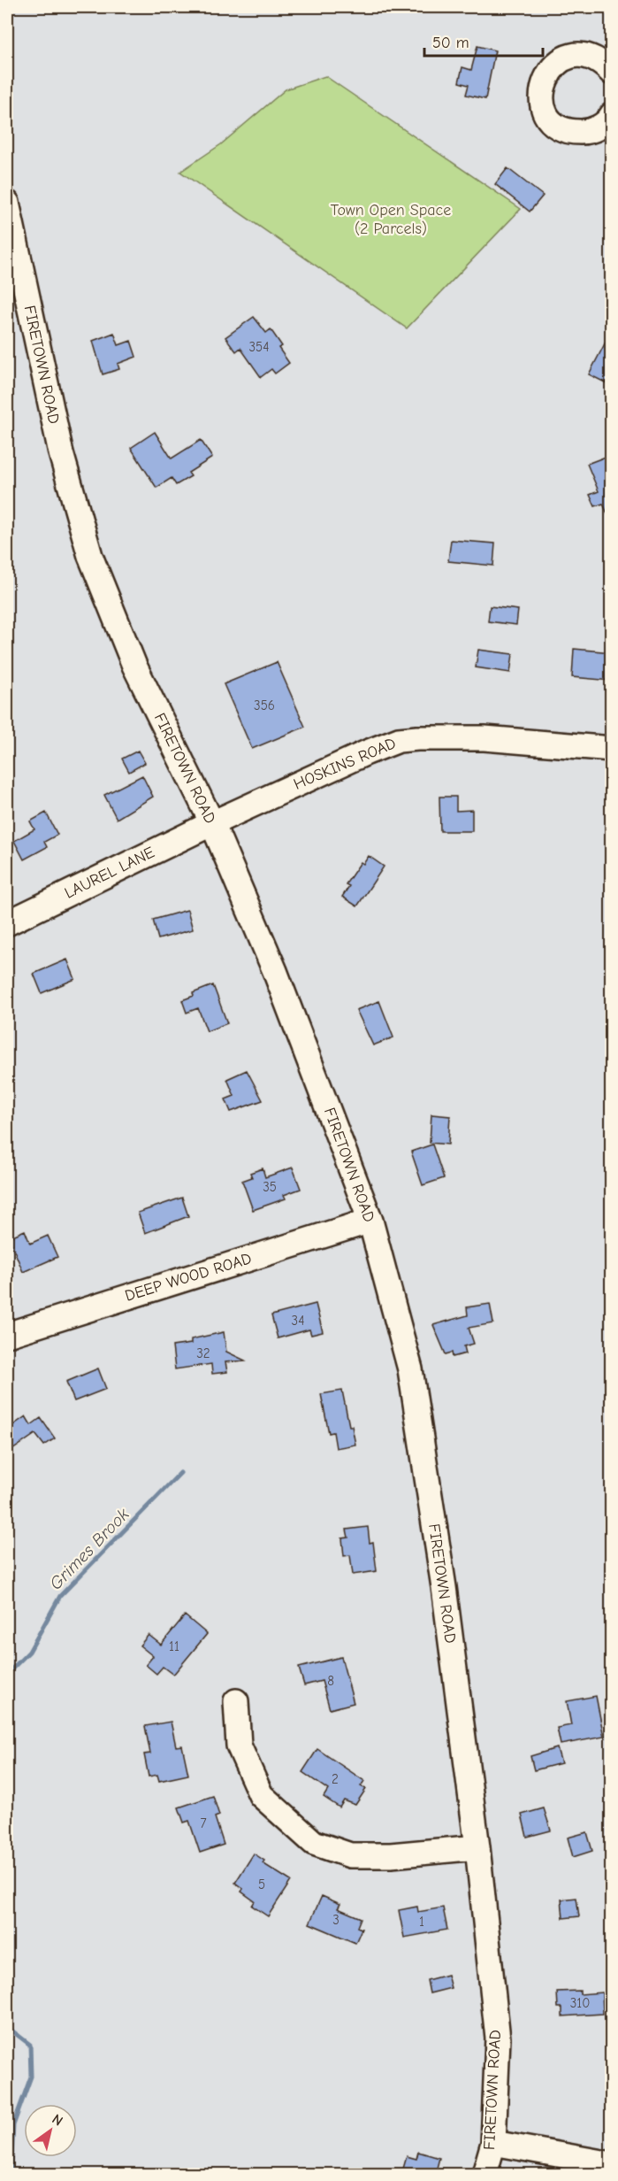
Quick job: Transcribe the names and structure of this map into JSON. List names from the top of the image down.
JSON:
{
  "streets": {
    "street": [
      "FIRETOWN ROAD",
      "HOSKINS ROAD",
      "LAUREL LANE",
      "DEEP WOOD ROAD"
    ]
  },
  "crossings": [
    ["FIRETOWN ROAD", "HOSKINS ROAD"],
    ["FIRETOWN ROAD", "LAUREL LANE"],
    ["FIRETOWN ROAD", "DEEP WOOD ROAD"],
    ["HOSKINS ROAD", "LAUREL LANE"]
  ],
  "water": ["Grimes Brook"],
  "parks": ["Town Open Space (2 Parcels)"],
  "house_numbers": [
    "354",
    "356",
    "35",
    "34",
    "32",
    "11",
    "8",
    "2",
    "7",
    "5",
    "3",
    "1",
    "310"
  ],
  "scale_bar": "50 m",
  "north": "top right"
}
